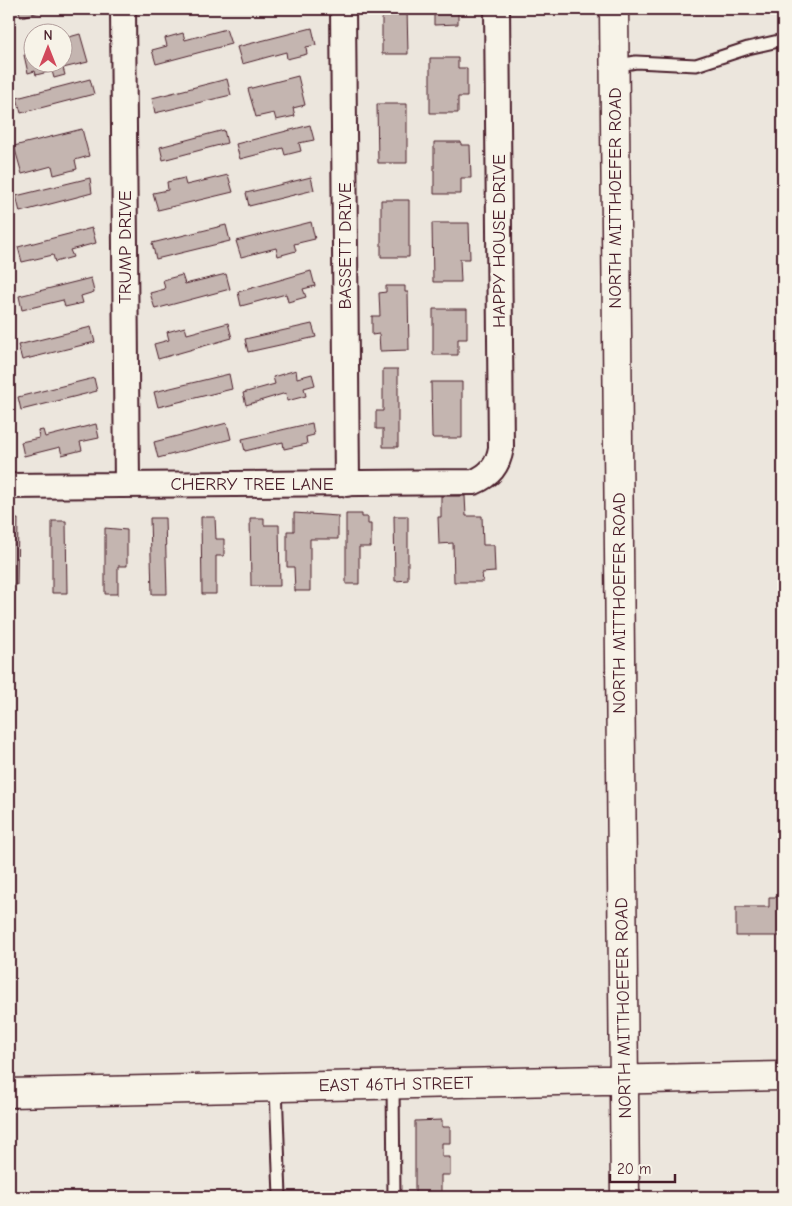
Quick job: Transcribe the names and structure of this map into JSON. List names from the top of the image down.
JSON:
{
  "streets": {
    "main road": ["NORTH MITTHOEFER ROAD", "EAST 46TH STREET"],
    "street": [
      "HAPPY HOUSE DRIVE",
      "BASSETT DRIVE",
      "TRUMP DRIVE",
      "CHERRY TREE LANE"
    ]
  },
  "crossings": [
    ["NORTH MITTHOEFER ROAD", "EAST 46TH STREET"],
    ["HAPPY HOUSE DRIVE", "CHERRY TREE LANE"],
    ["BASSETT DRIVE", "CHERRY TREE LANE"],
    ["TRUMP DRIVE", "CHERRY TREE LANE"]
  ],
  "scale_bar": "20 m",
  "north": "top"
}
